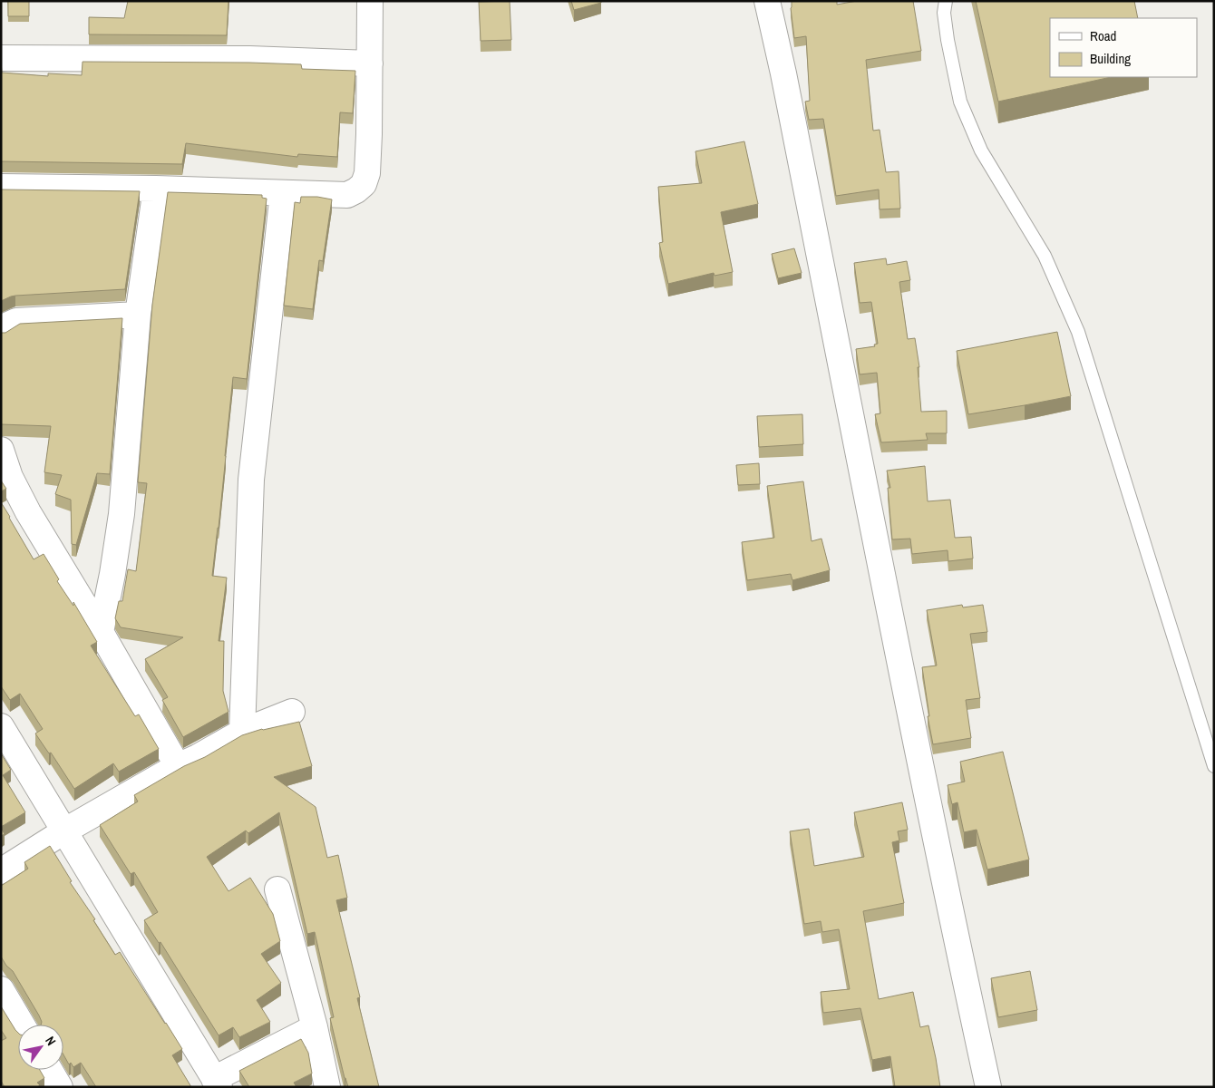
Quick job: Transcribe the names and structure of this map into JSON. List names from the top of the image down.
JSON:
{
  "legend": ["Road", "Building"],
  "north": "top right"
}
